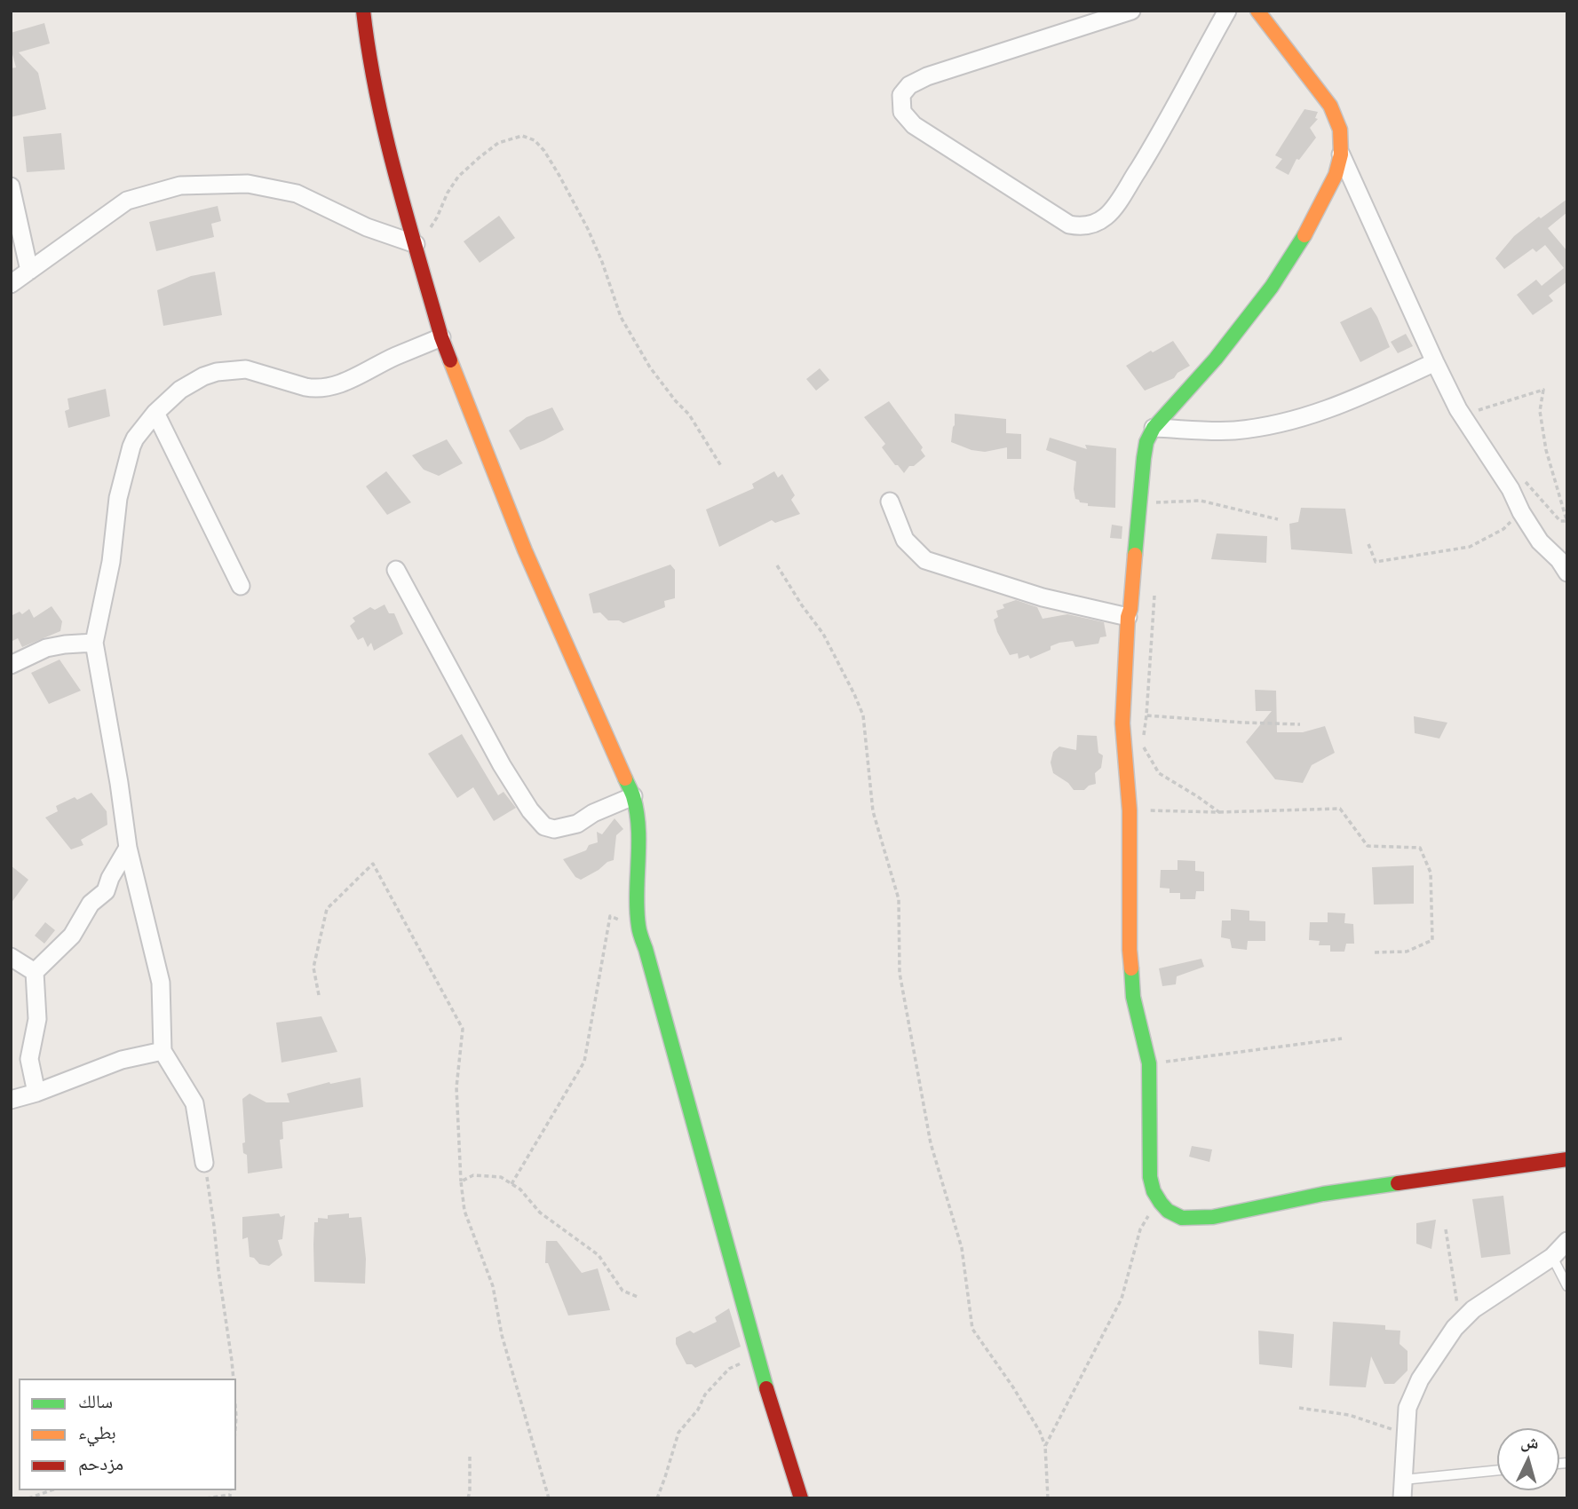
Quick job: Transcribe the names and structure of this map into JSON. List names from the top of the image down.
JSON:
{
  "legend": ["سالك", "بطيء", "مزدحم"],
  "north": "top"
}
